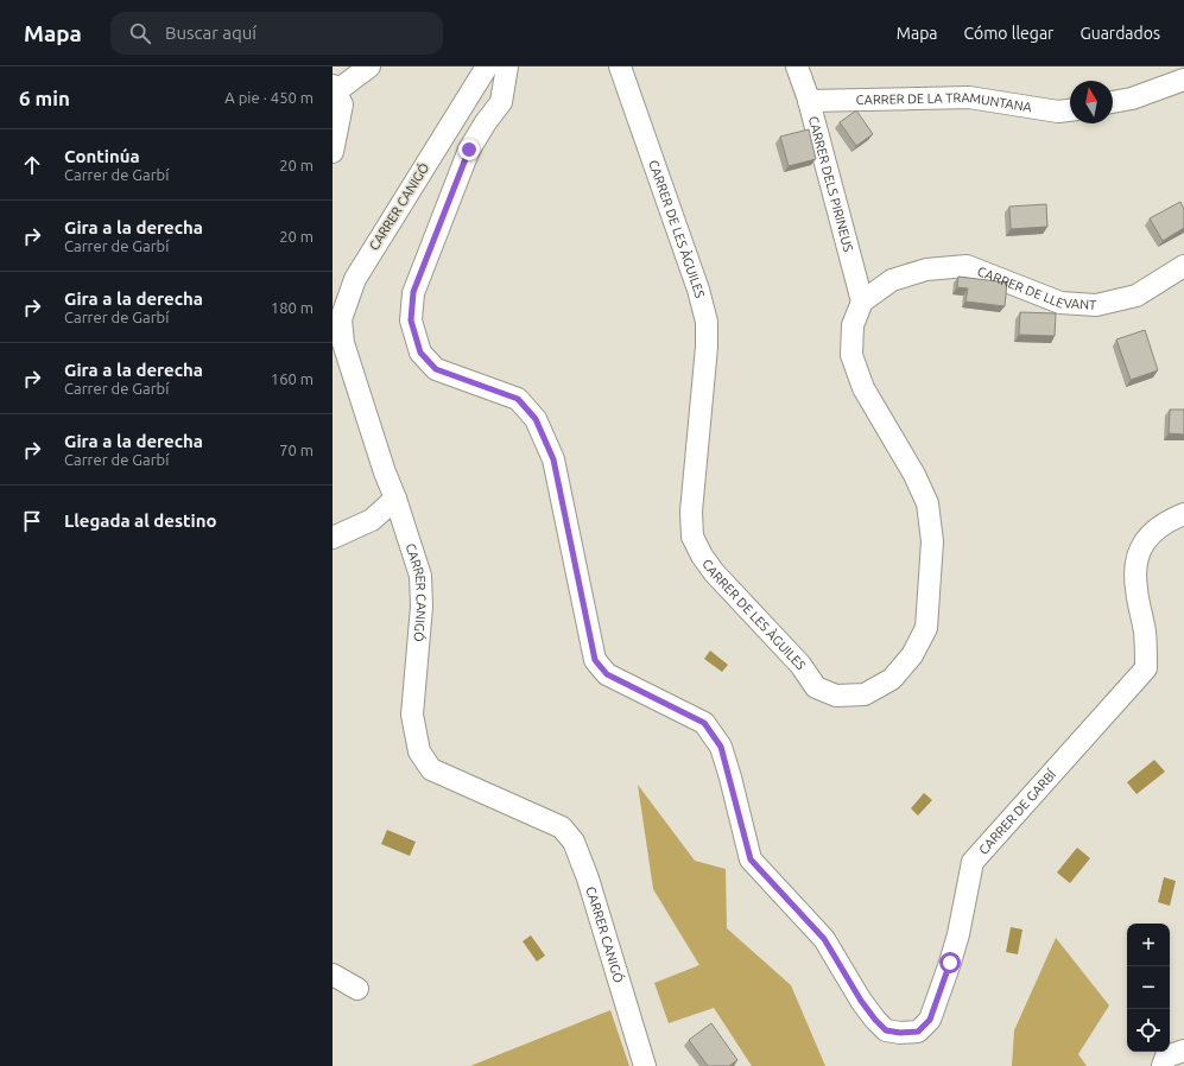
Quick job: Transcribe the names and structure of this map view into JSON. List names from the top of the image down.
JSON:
{
  "streets": {
    "street": [
      "CARRER DE LA TRAMUNTANA",
      "CARRER DELS PIRINEUS",
      "CARRER CANIGÓ",
      "CARRER DE LES ÀGUILES",
      "CARRER DE LLEVANT",
      "CARRER DE GARBÍ"
    ]
  },
  "crossings": [
    ["CARRER DE LA TRAMUNTANA", "CARRER DELS PIRINEUS"],
    ["CARRER DELS PIRINEUS", "CARRER DE LES ÀGUILES"],
    ["CARRER DELS PIRINEUS", "CARRER DE LLEVANT"],
    ["CARRER DE LES ÀGUILES", "CARRER DE LLEVANT"]
  ],
  "north": "top",
  "page": {
    "header": "Mapa",
    "search": "Buscar aquí",
    "nav": ["Mapa", "Cómo llegar", "Guardados"],
    "heading": ["6 min", "A pie · 450 m"],
    "list": [
      ["Continúa", "Carrer de Garbí", "20 m"],
      ["Gira a la derecha", "Carrer de Garbí", "20 m"],
      ["Gira a la derecha", "Carrer de Garbí", "180 m"],
      ["Gira a la derecha", "Carrer de Garbí", "160 m"],
      ["Gira a la derecha", "Carrer de Garbí", "70 m"],
      "Llegada al destino"
    ],
    "map_buttons": ["+", "−"]
  }
}
